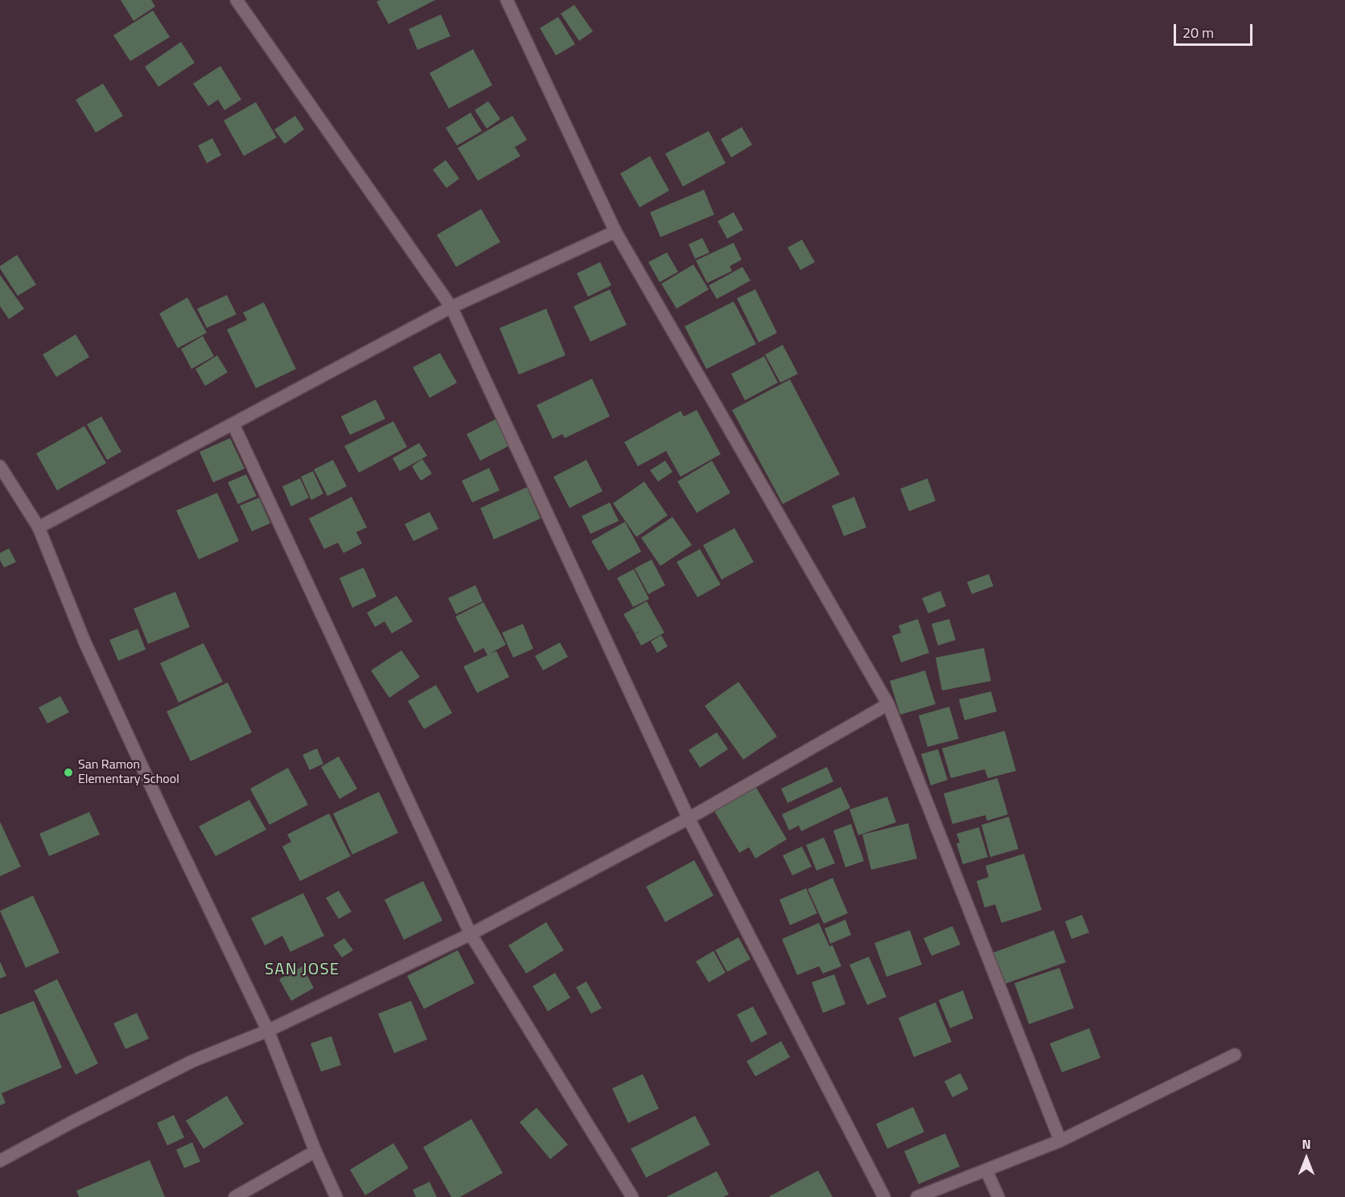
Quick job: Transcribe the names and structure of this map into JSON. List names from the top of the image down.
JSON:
{
  "districts": ["SAN JOSE"],
  "places": ["San Ramon Elementary School"],
  "scale_bar": "20 m",
  "north": "top"
}
